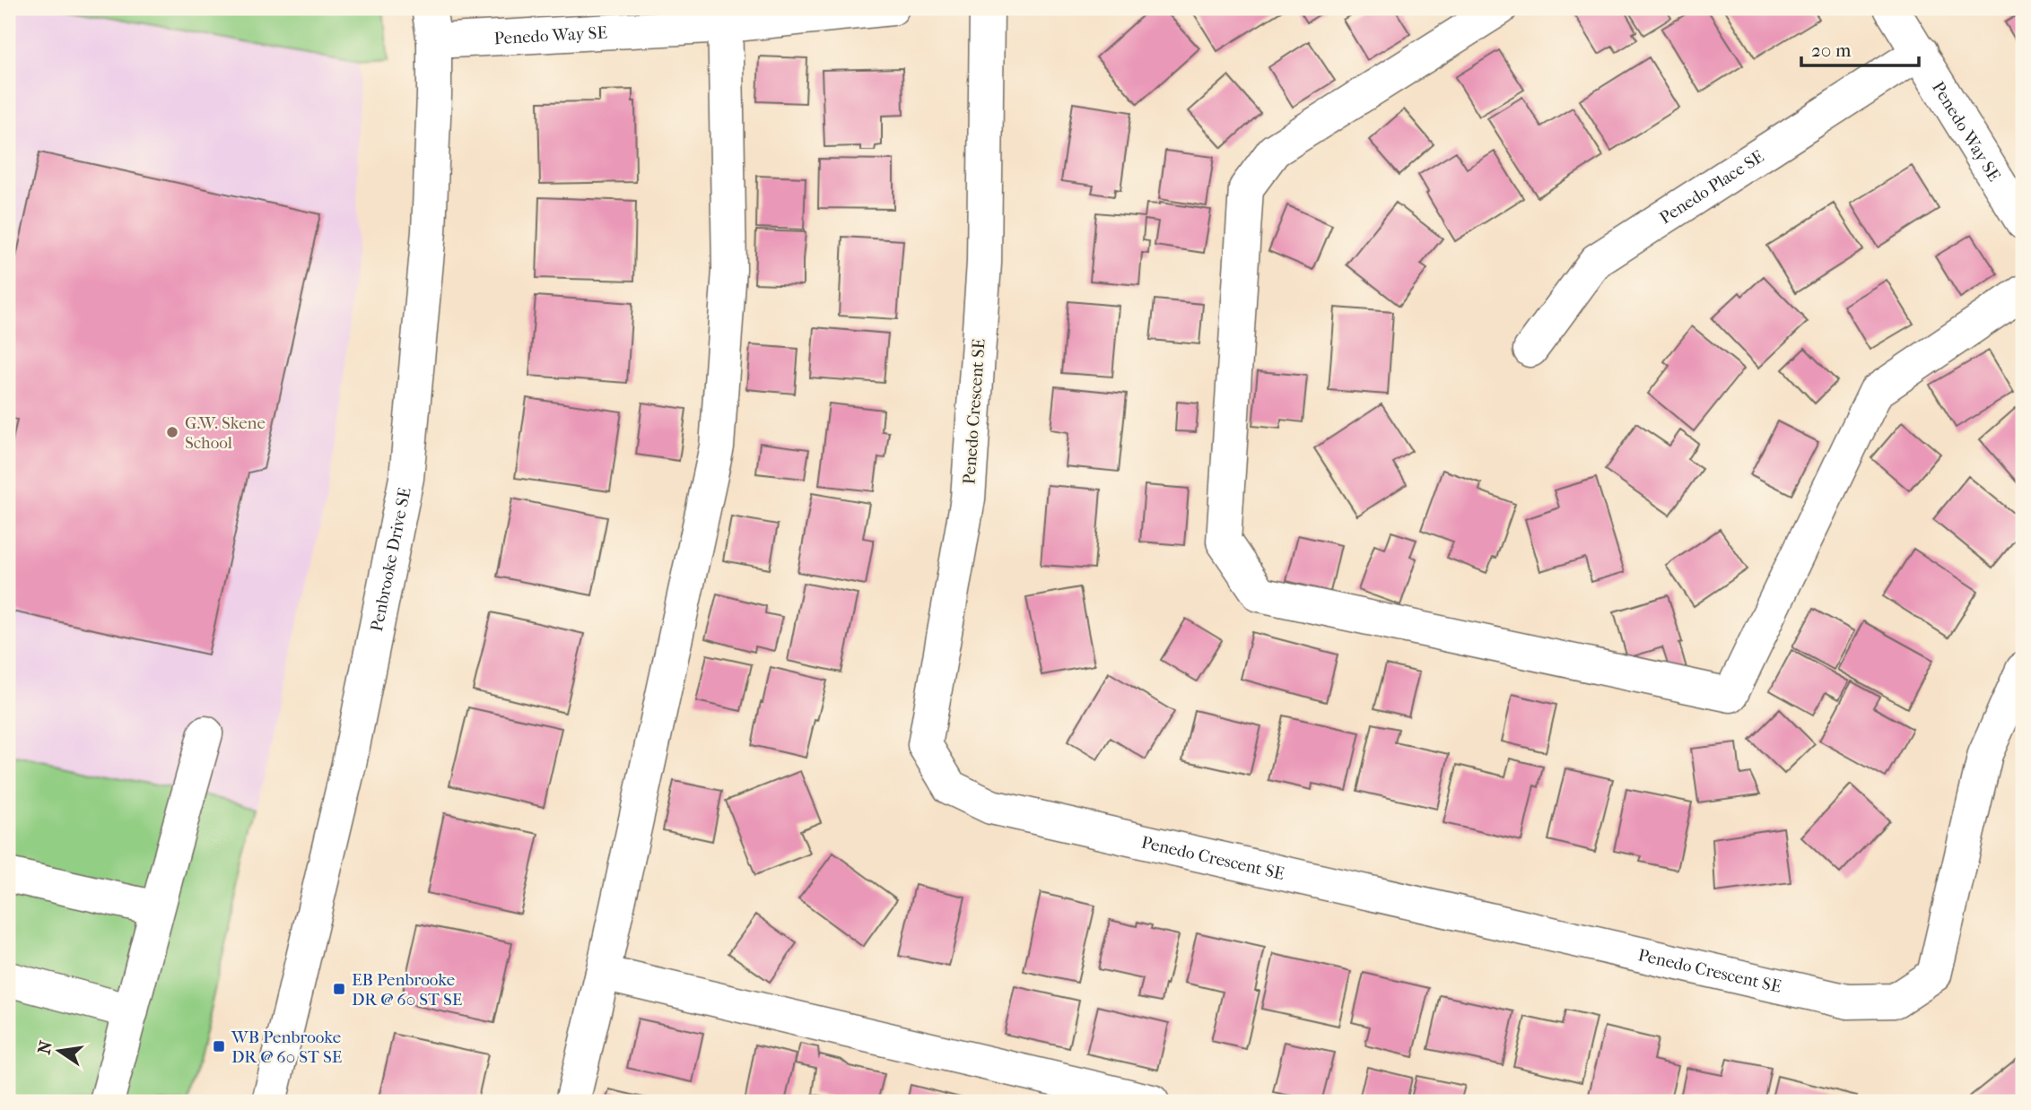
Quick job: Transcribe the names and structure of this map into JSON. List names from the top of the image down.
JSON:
{
  "streets": {
    "street": [
      "Penedo Way SE",
      "Penedo Place SE",
      "Penedo Crescent SE",
      "Penbrooke Drive SE"
    ]
  },
  "crossings": [
    ["Penedo Way SE", "Penedo Place SE"],
    ["Penedo Way SE", "Penbrooke Drive SE"]
  ],
  "places": {
    "other": ["G.W. Skene School"],
    "transit": ["EB Penbrooke DR @ 60 ST SE", "WB Penbrooke DR @ 60 ST SE"]
  },
  "scale_bar": "20 m",
  "north": "left"
}
